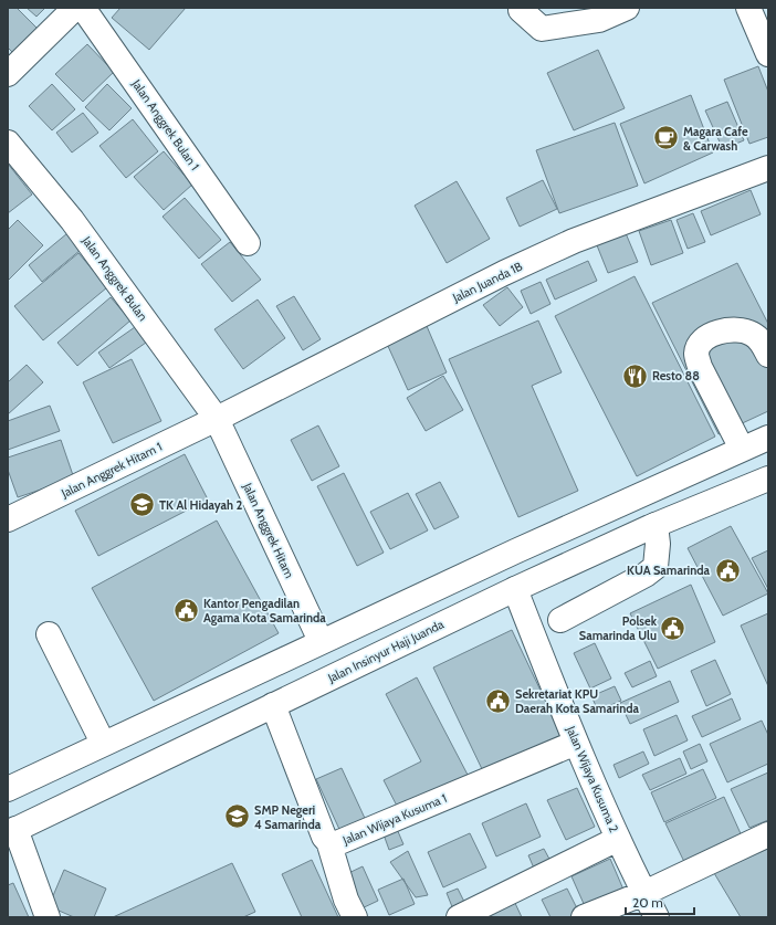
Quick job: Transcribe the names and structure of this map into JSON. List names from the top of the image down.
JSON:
{
  "streets": {
    "main road": [
      "Jalan Anggrek Bulan 1",
      "Jalan Anggrek Bulan",
      "Jalan Juanda 1B",
      "Jalan Anggrek Hitam 1",
      "Jalan Anggrek Hitam",
      "Jalan Insinyur Haji Juanda",
      "Jalan Wijaya Kusuma 2",
      "Jalan Wijaya Kusuma 1"
    ]
  },
  "crossings": [
    ["Jalan Anggrek Bulan", "Jalan Juanda 1B"],
    ["Jalan Anggrek Bulan", "Jalan Anggrek Hitam 1"],
    ["Jalan Anggrek Bulan", "Jalan Anggrek Hitam"],
    ["Jalan Juanda 1B", "Jalan Anggrek Hitam 1"],
    ["Jalan Juanda 1B", "Jalan Anggrek Hitam"],
    ["Jalan Anggrek Hitam 1", "Jalan Anggrek Hitam"],
    ["Jalan Insinyur Haji Juanda", "Jalan Wijaya Kusuma 2"],
    ["Jalan Insinyur Haji Juanda", "Jalan Wijaya Kusuma 1"],
    ["Jalan Wijaya Kusuma 2", "Jalan Wijaya Kusuma 1"]
  ],
  "places": {
    "cafe": ["Magara Cafe & Carwash"],
    "restaurant": ["Resto 88"],
    "school or university": ["TK Al Hidayah 2", "SMP Negeri 4 Samarinda"],
    "public building": [
      "KUA Samarinda",
      "Kantor Pengadilan Agama Kota Samarinda",
      "Polsek Samarinda Ulu",
      "Sekretariat KPU Daerah Kota Samarinda"
    ]
  },
  "scale_bar": "20 m"
}
